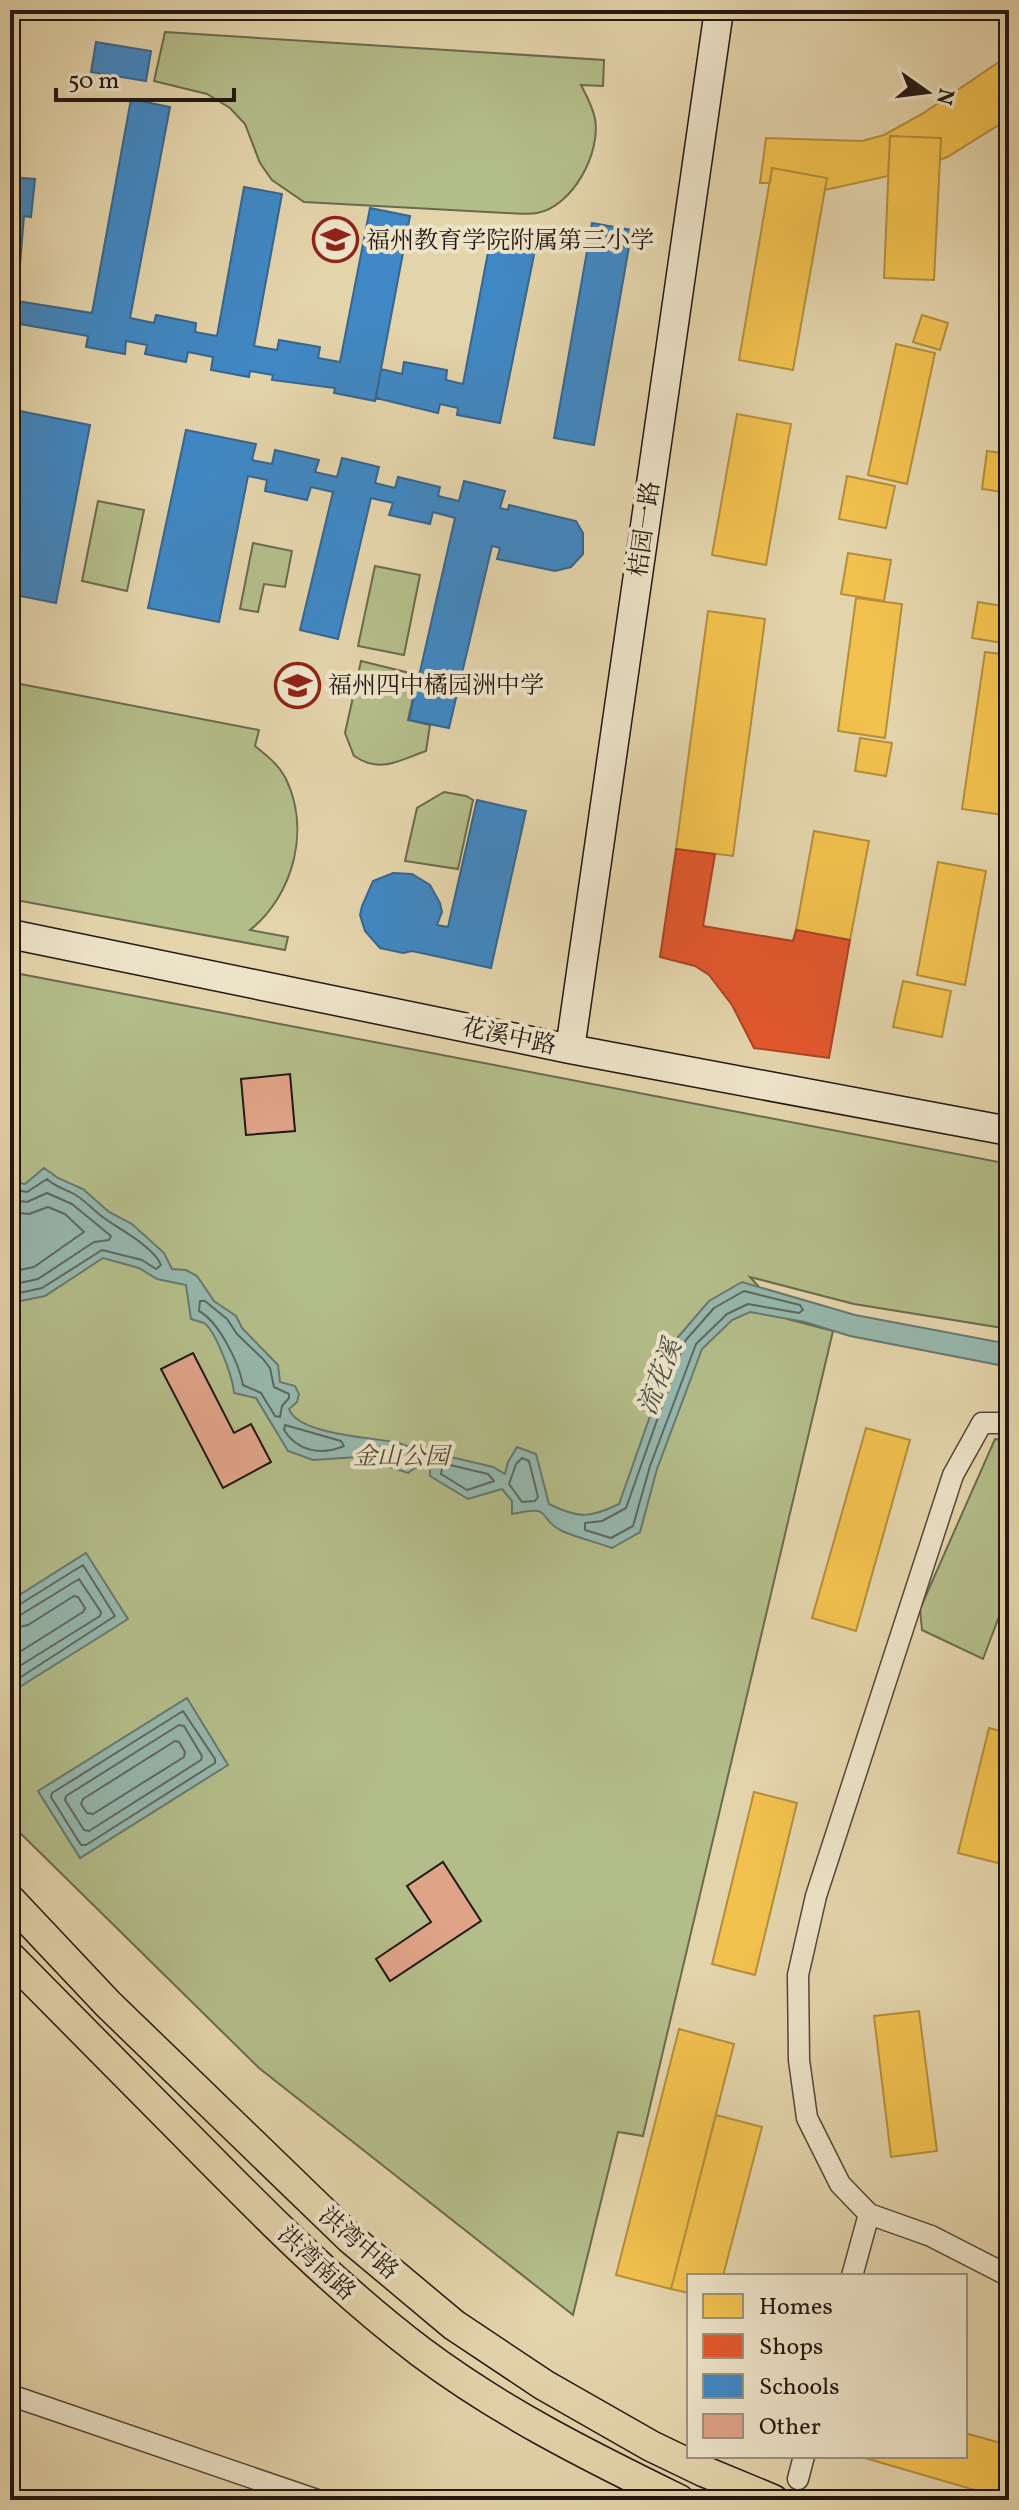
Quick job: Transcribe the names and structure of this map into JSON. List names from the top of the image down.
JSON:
{
  "streets": {
    "main road": ["洪湾中路", "洪湾南路"],
    "street": ["桔园一路", "花溪中路"]
  },
  "crossings": [
    ["桔园一路", "花溪中路"]
  ],
  "water": ["流花溪"],
  "parks": ["金山公园"],
  "places": {
    "school or university": ["福州教育学院附属第三小学", "福州四中橘园洲中学"]
  },
  "legend": [
    "Homes",
    "Shops",
    "Schools",
    "Other"
  ],
  "scale_bar": "50 m",
  "north": "right"
}
